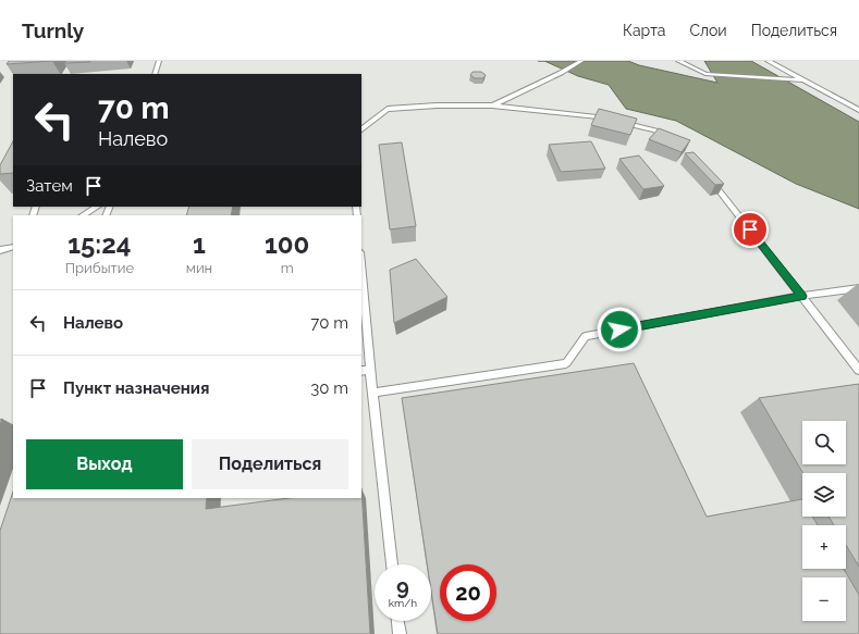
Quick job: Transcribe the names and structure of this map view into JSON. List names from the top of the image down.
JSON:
{
  "page": {
    "header": "Turnly",
    "nav": ["Карта", "Слои", "Поделиться"],
    "turn": ["70 m", "Налево"],
    "then": "Затем",
    "eta": [
      "15:24",
      "Прибытие",
      "1",
      "мин",
      "100",
      "m"
    ],
    "list": [
      {
        "name": "Налево",
        "value": "70 m"
      },
      {
        "name": "Пункт назначения",
        "value": "30 m"
      }
    ],
    "map_buttons": ["+", "−"],
    "buttons": ["Выход", "Поделиться"],
    "speed": "9 km/h",
    "limit": "20"
  }
}
